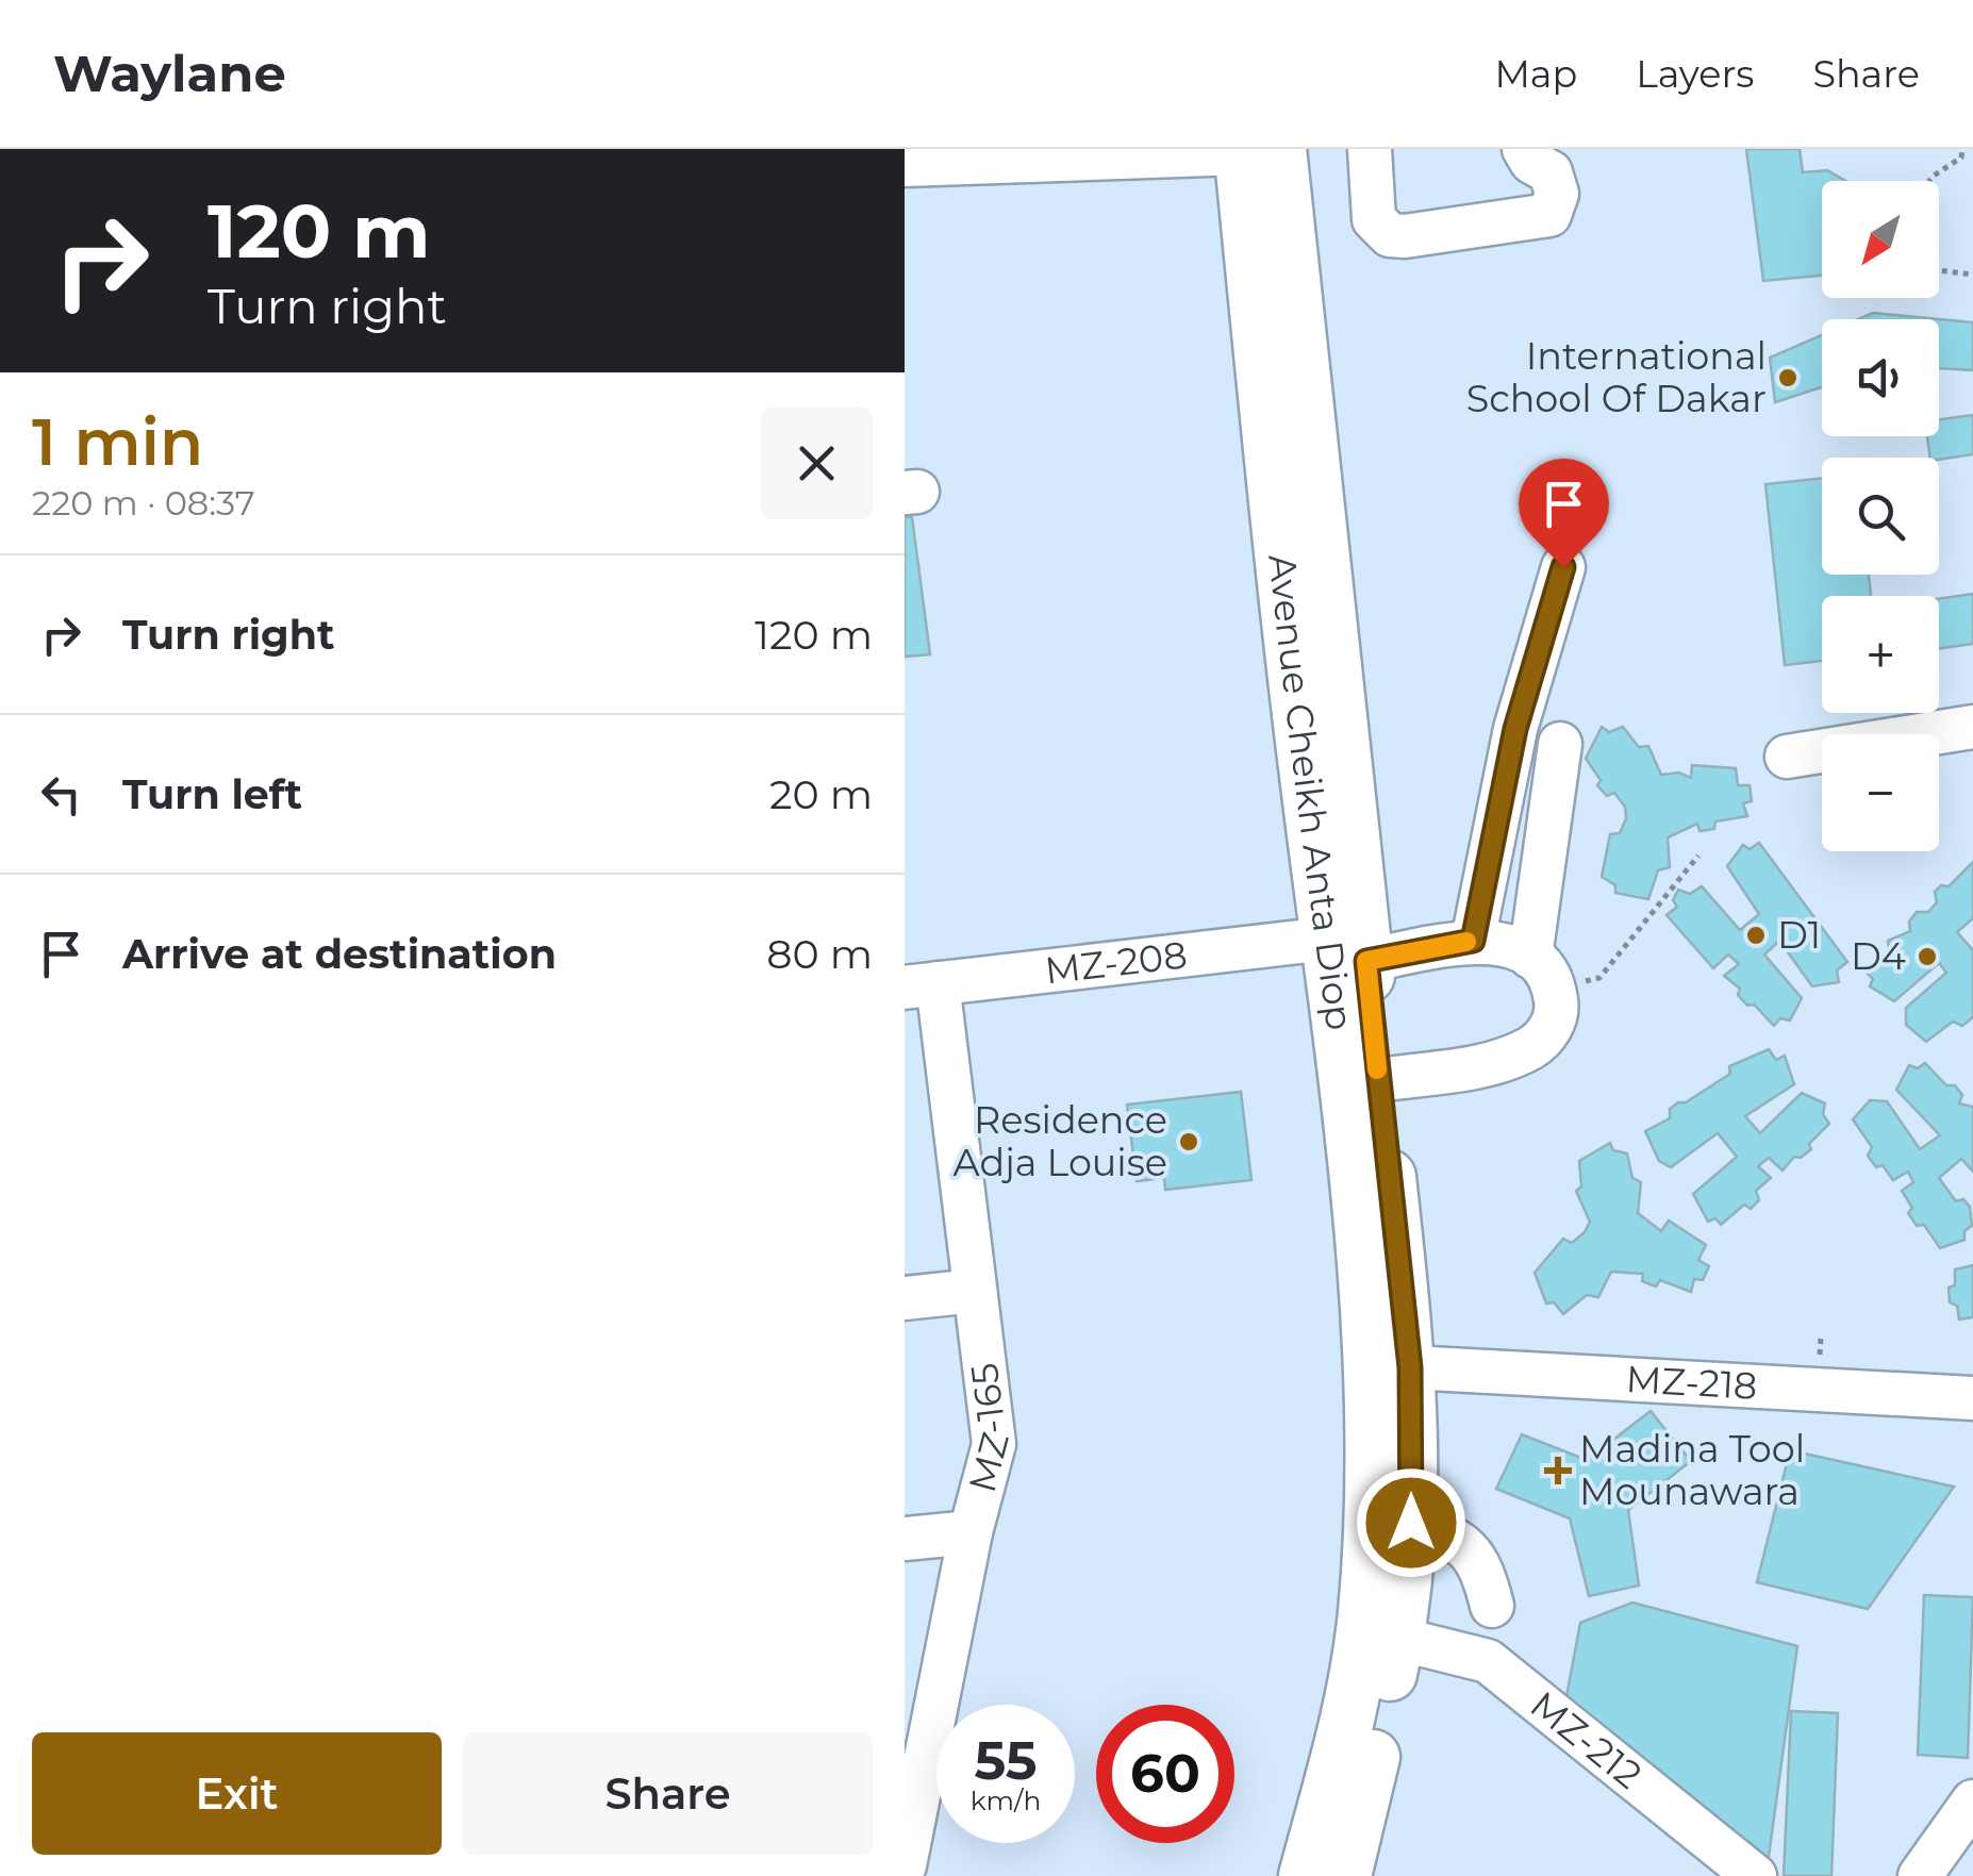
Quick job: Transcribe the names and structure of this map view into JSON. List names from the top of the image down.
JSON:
{
  "streets": {
    "main road": ["Avenue Cheikh Anta Diop"],
    "street": [
      "MZ-208",
      "MZ-218",
      "MZ-165",
      "MZ-212"
    ]
  },
  "crossings": [
    ["Avenue Cheikh Anta Diop", "MZ-208"],
    ["Avenue Cheikh Anta Diop", "MZ-218"],
    ["Avenue Cheikh Anta Diop", "MZ-212"],
    ["MZ-208", "MZ-165"]
  ],
  "places": {
    "other": [
      "International School Of Dakar",
      "D1",
      "D4",
      "Residence Adja Louise"
    ],
    "health": ["Madina Tool Mounawara"]
  },
  "north": "bottom left",
  "page": {
    "header": "Waylane",
    "nav": ["Map", "Layers", "Share"],
    "turn": ["120 m", "Turn right"],
    "map_buttons": ["+", "−"],
    "heading": ["1 min", "220 m · 08:37"],
    "list": [
      {
        "name": "Turn right",
        "value": "120 m"
      },
      {
        "name": "Turn left",
        "value": "20 m"
      },
      {
        "name": "Arrive at destination",
        "value": "80 m"
      }
    ],
    "speed": "55 km/h",
    "limit": "60",
    "buttons": ["Exit", "Share"]
  }
}
